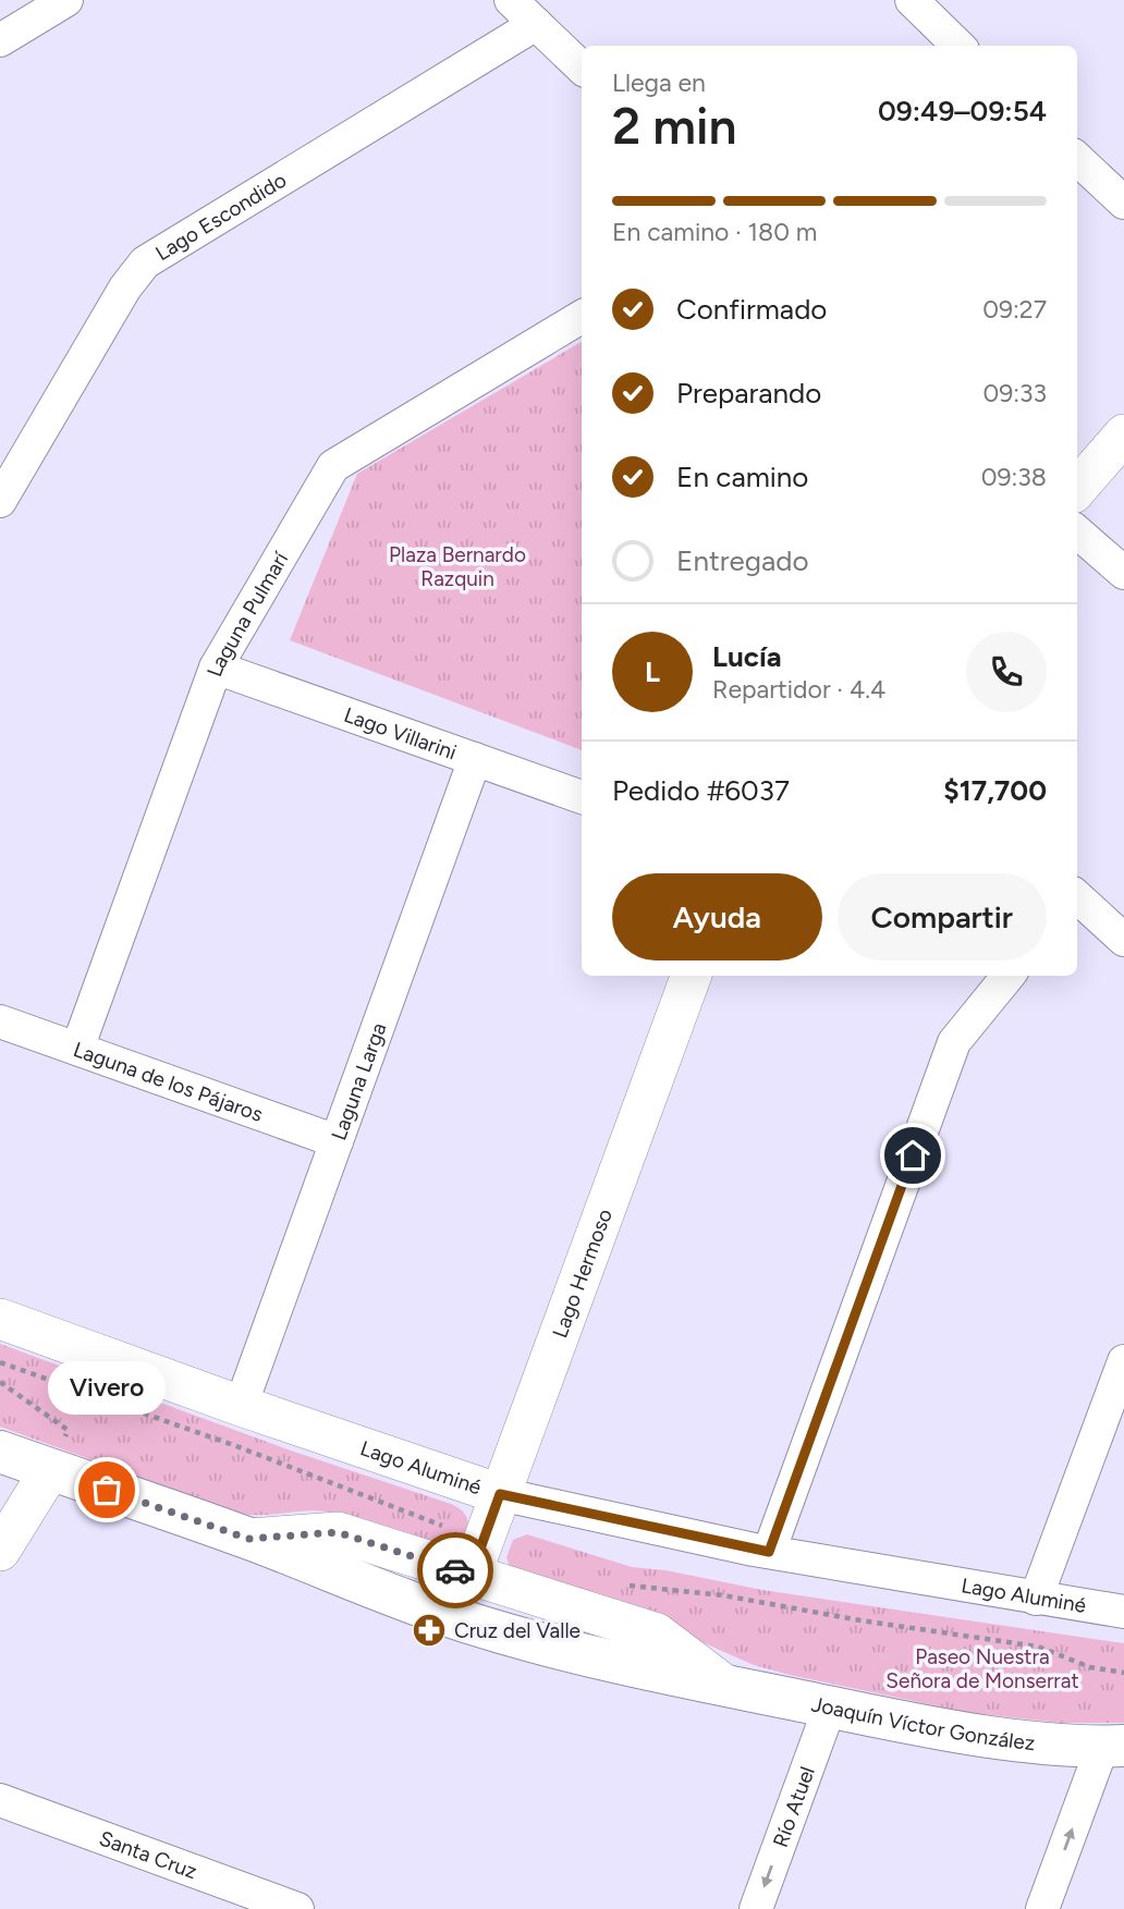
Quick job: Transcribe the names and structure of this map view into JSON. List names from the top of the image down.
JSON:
{
  "streets": {
    "main road": ["Joaquín Víctor González"],
    "street": [
      "Lago Escondido",
      "Laguna Pulmarí",
      "Lago Villarini",
      "Laguna de los Pájaros",
      "Laguna Larga",
      "Lago Hermoso",
      "Lago Aluminé",
      "Río Atuel",
      "Santa Cruz"
    ]
  },
  "crossings": [
    ["Laguna Pulmarí", "Lago Villarini"],
    ["Laguna Pulmarí", "Laguna de los Pájaros"],
    ["Lago Villarini", "Laguna Larga"],
    ["Laguna de los Pájaros", "Laguna Larga"],
    ["Laguna Larga", "Lago Aluminé"],
    ["Lago Hermoso", "Lago Aluminé"],
    ["Lago Hermoso", "Joaquín Víctor González"],
    ["Joaquín Víctor González", "Río Atuel"]
  ],
  "parks": ["Plaza Bernardo Razquin", "Paseo Nuestra Señora de Monserrat"],
  "places": {
    "other": ["Vivero"],
    "pharmacy": ["Cruz del Valle"]
  },
  "page": {
    "heading": ["2 min", "Llega en", "09:49–09:54"],
    "panel": [
      "Lucía",
      "Repartidor · 4.4",
      "Pedido #6037",
      "$17,700"
    ],
    "bar": "En camino · 180 m",
    "list": [
      ["Confirmado", "09:27"],
      ["Preparando", "09:33"],
      ["En camino", "09:38"],
      "Entregado"
    ],
    "round": "L",
    "buttons": ["Ayuda", "Compartir"],
    "bubble": "Vivero"
  }
}
